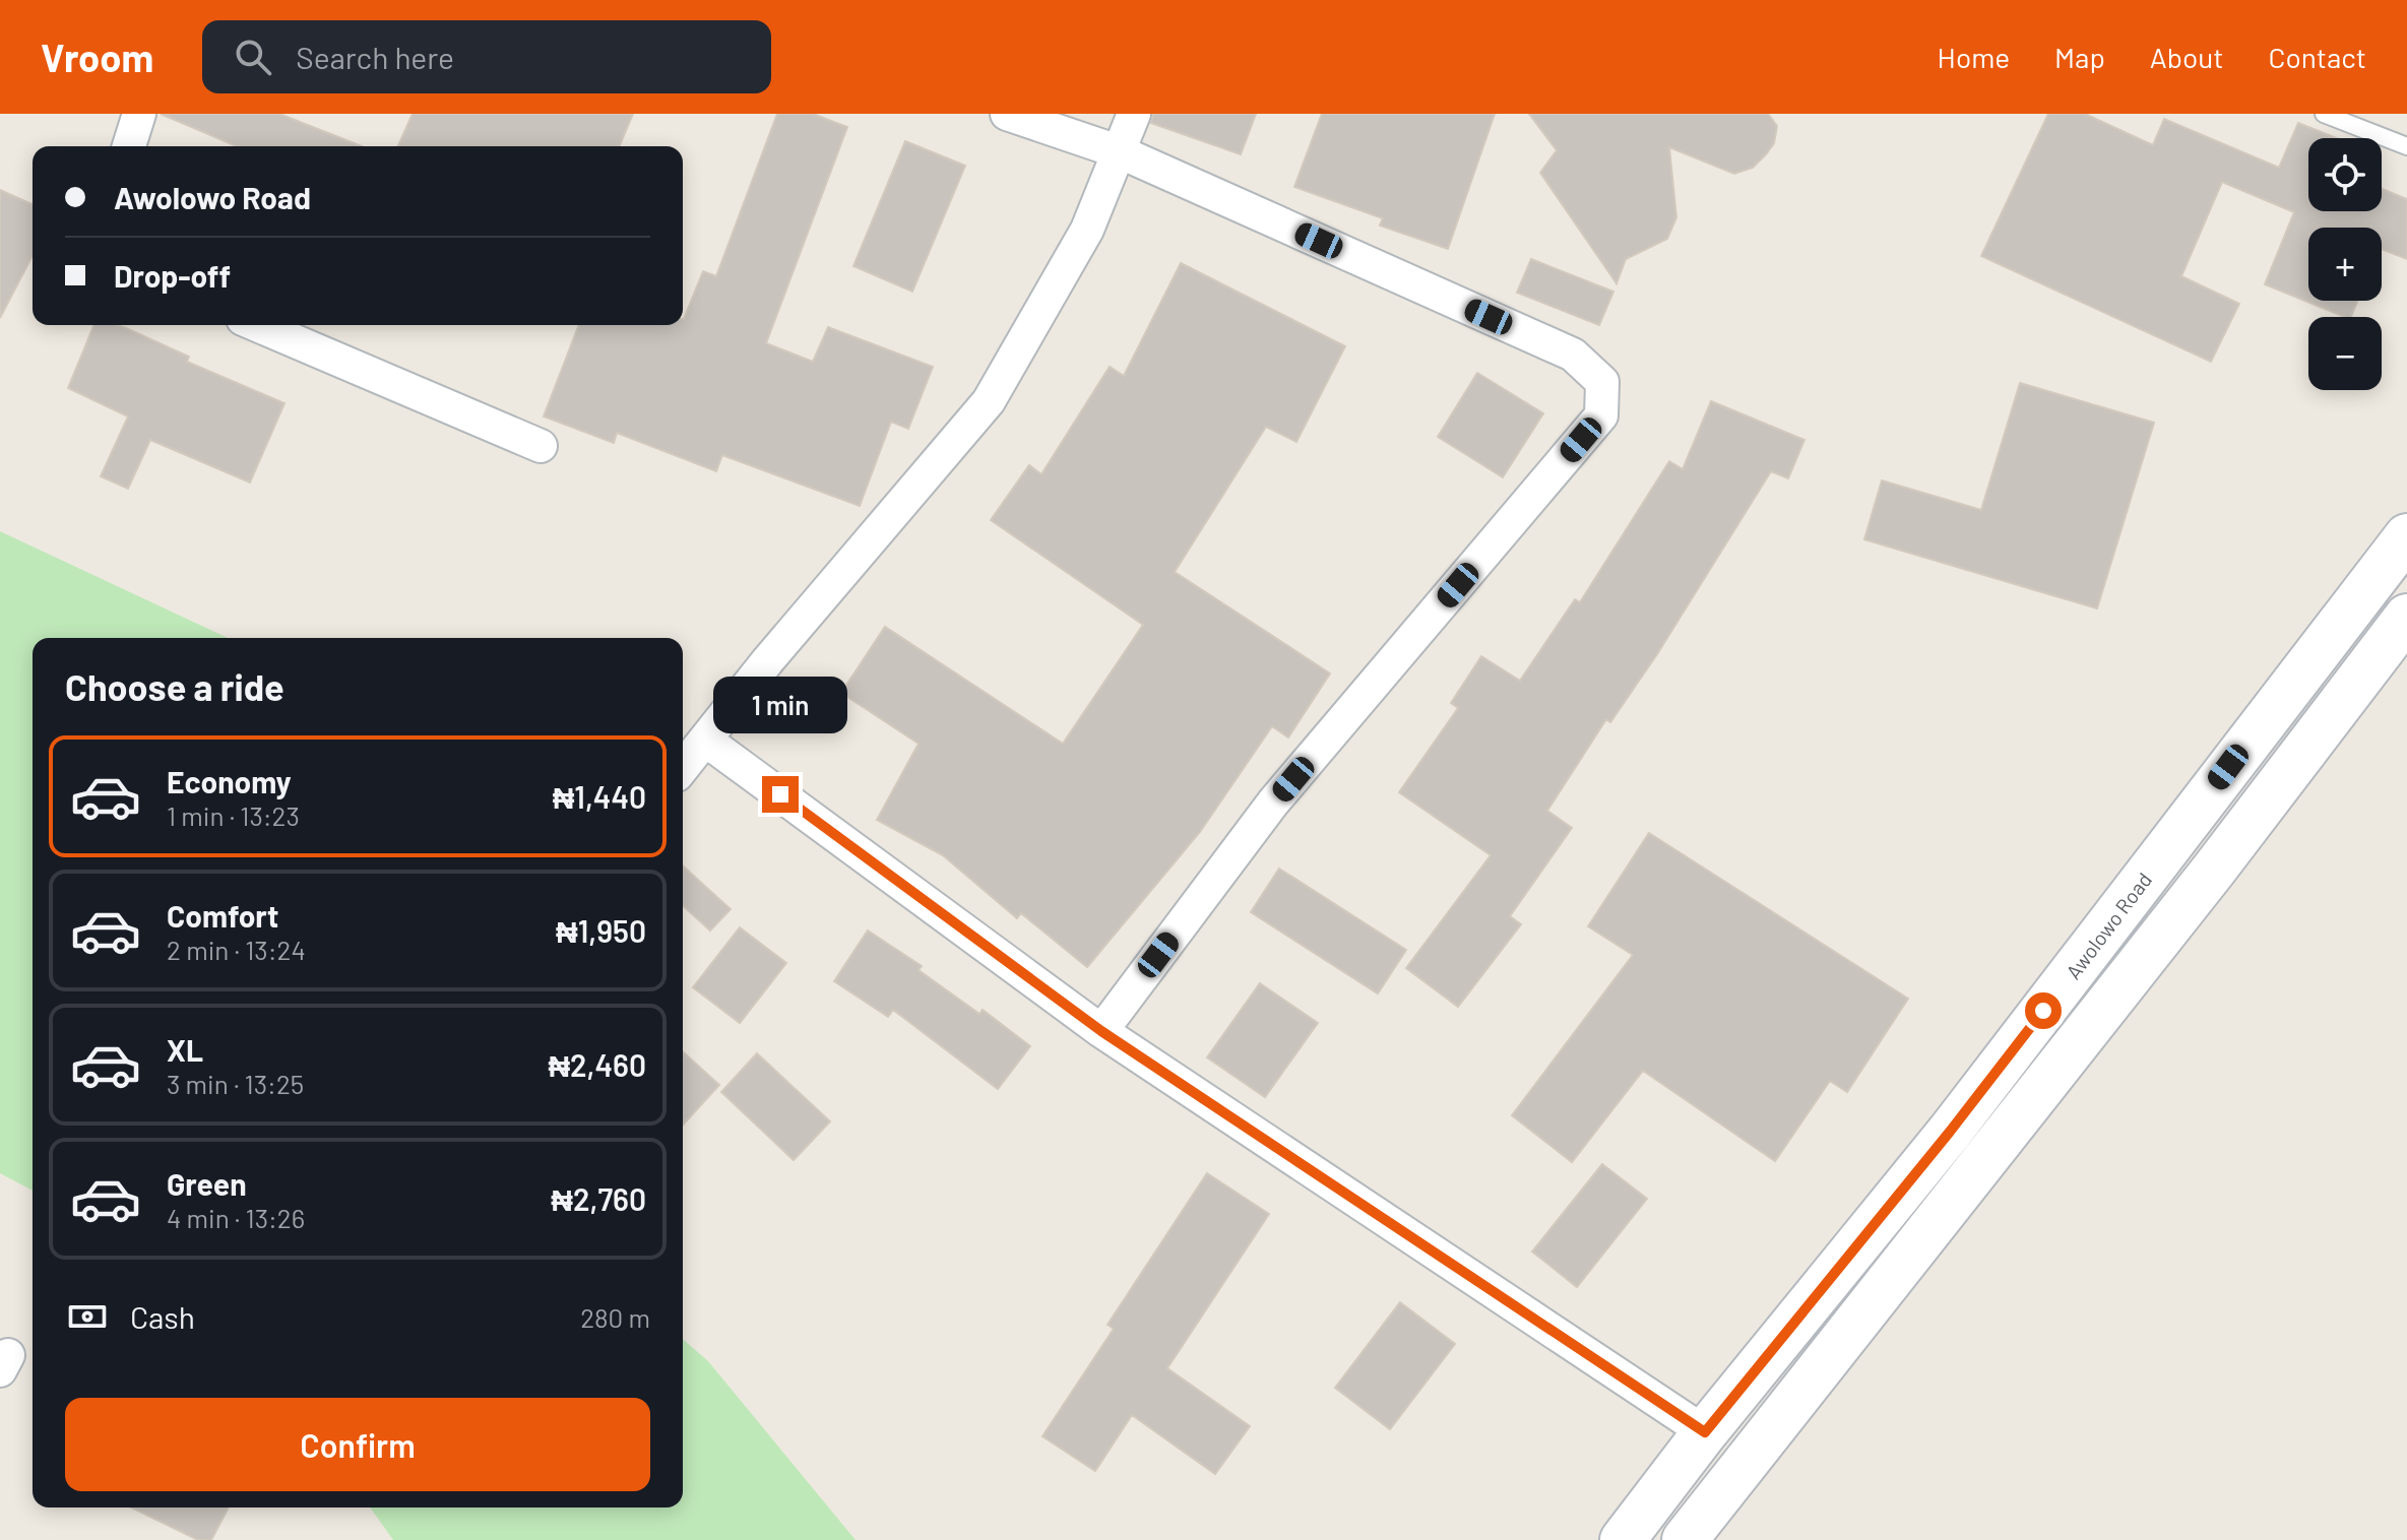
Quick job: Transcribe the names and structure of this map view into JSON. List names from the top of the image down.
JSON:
{
  "streets": {
    "main road": ["Awolowo Road"]
  },
  "page": {
    "header": "Vroom",
    "search": "Search here",
    "nav": [
      "Home",
      "Map",
      "About",
      "Contact"
    ],
    "map_buttons": ["+", "−"],
    "banner": ["Awolowo Road", "Drop-off"],
    "heading": "Choose a ride",
    "bubble": "1 min",
    "list": [
      {
        "name": "Economy",
        "note": "1 min · 13:23",
        "value": "₦1,440"
      },
      {
        "name": "Comfort",
        "note": "2 min · 13:24",
        "value": "₦1,950"
      },
      {
        "name": "XL",
        "note": "3 min · 13:25",
        "value": "₦2,460"
      },
      {
        "name": "Green",
        "note": "4 min · 13:26",
        "value": "₦2,760"
      }
    ],
    "pay": ["Cash", "280 m"],
    "buttons": "Confirm"
  }
}
